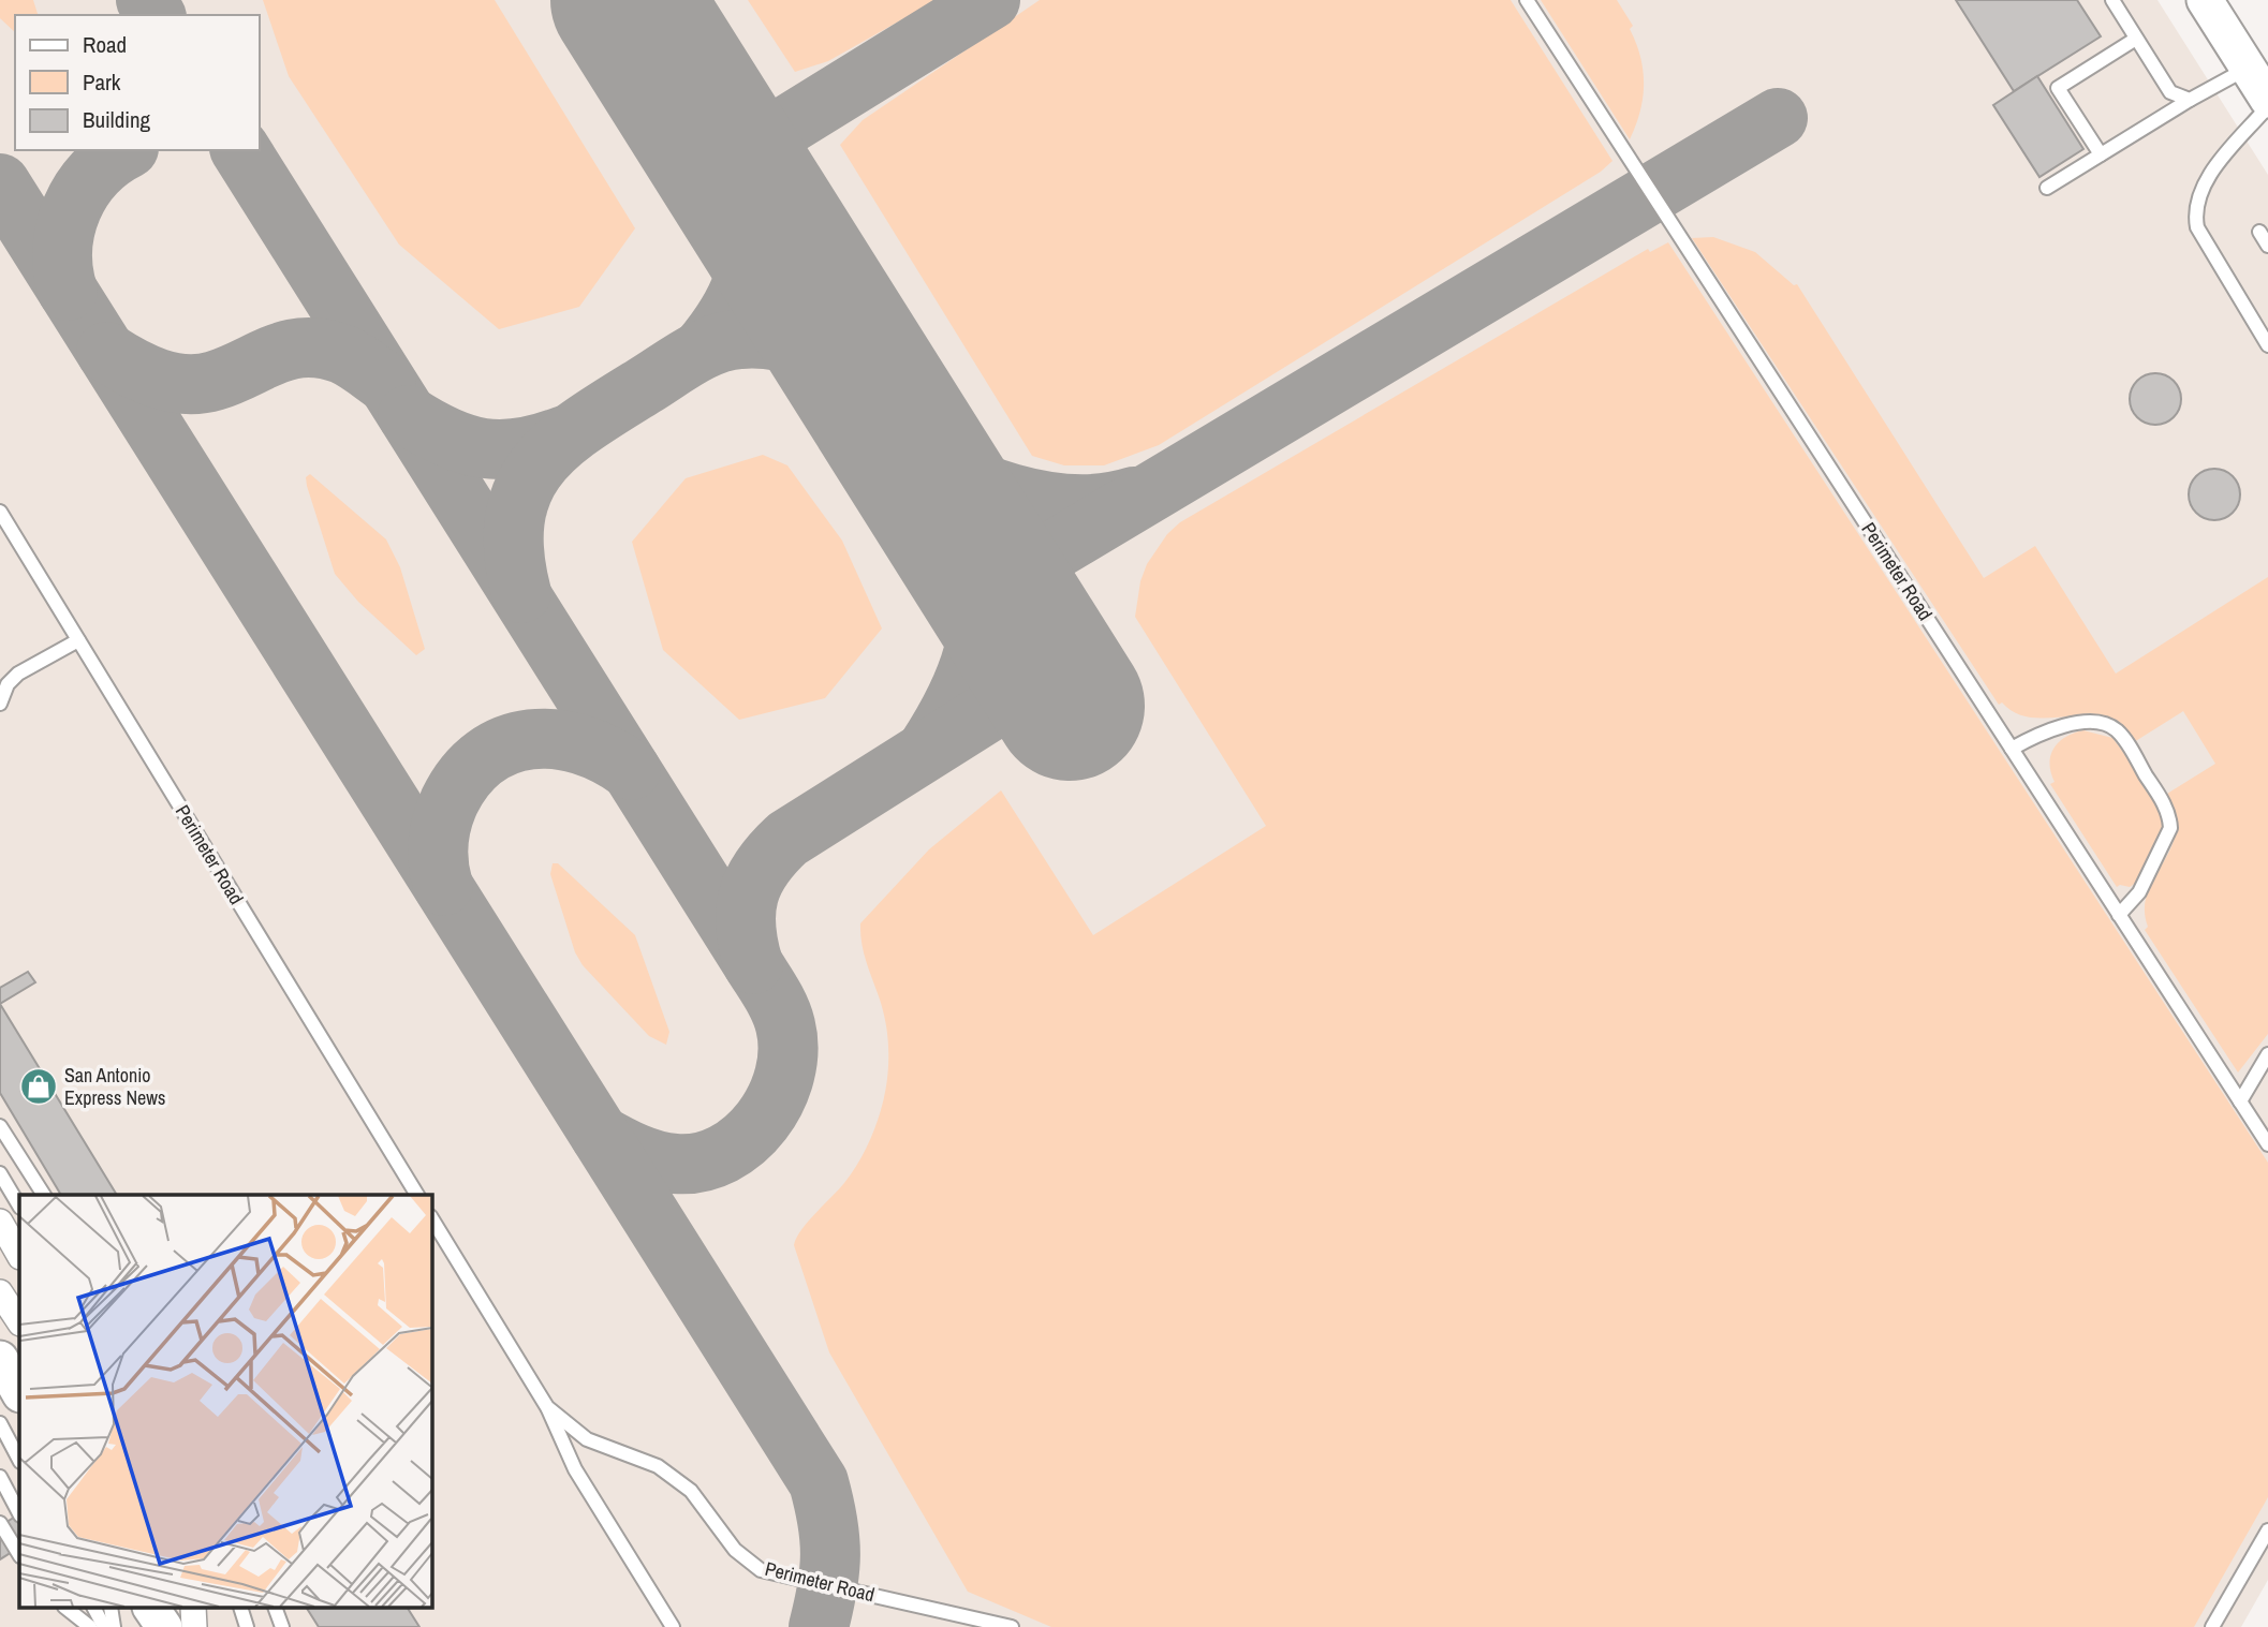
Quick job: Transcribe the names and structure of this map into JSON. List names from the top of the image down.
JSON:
{
  "streets": {
    "lane": ["Perimeter Road"]
  },
  "places": {
    "shop": ["San Antonio Express News"]
  },
  "legend": ["Road", "Park", "Building"]
}
